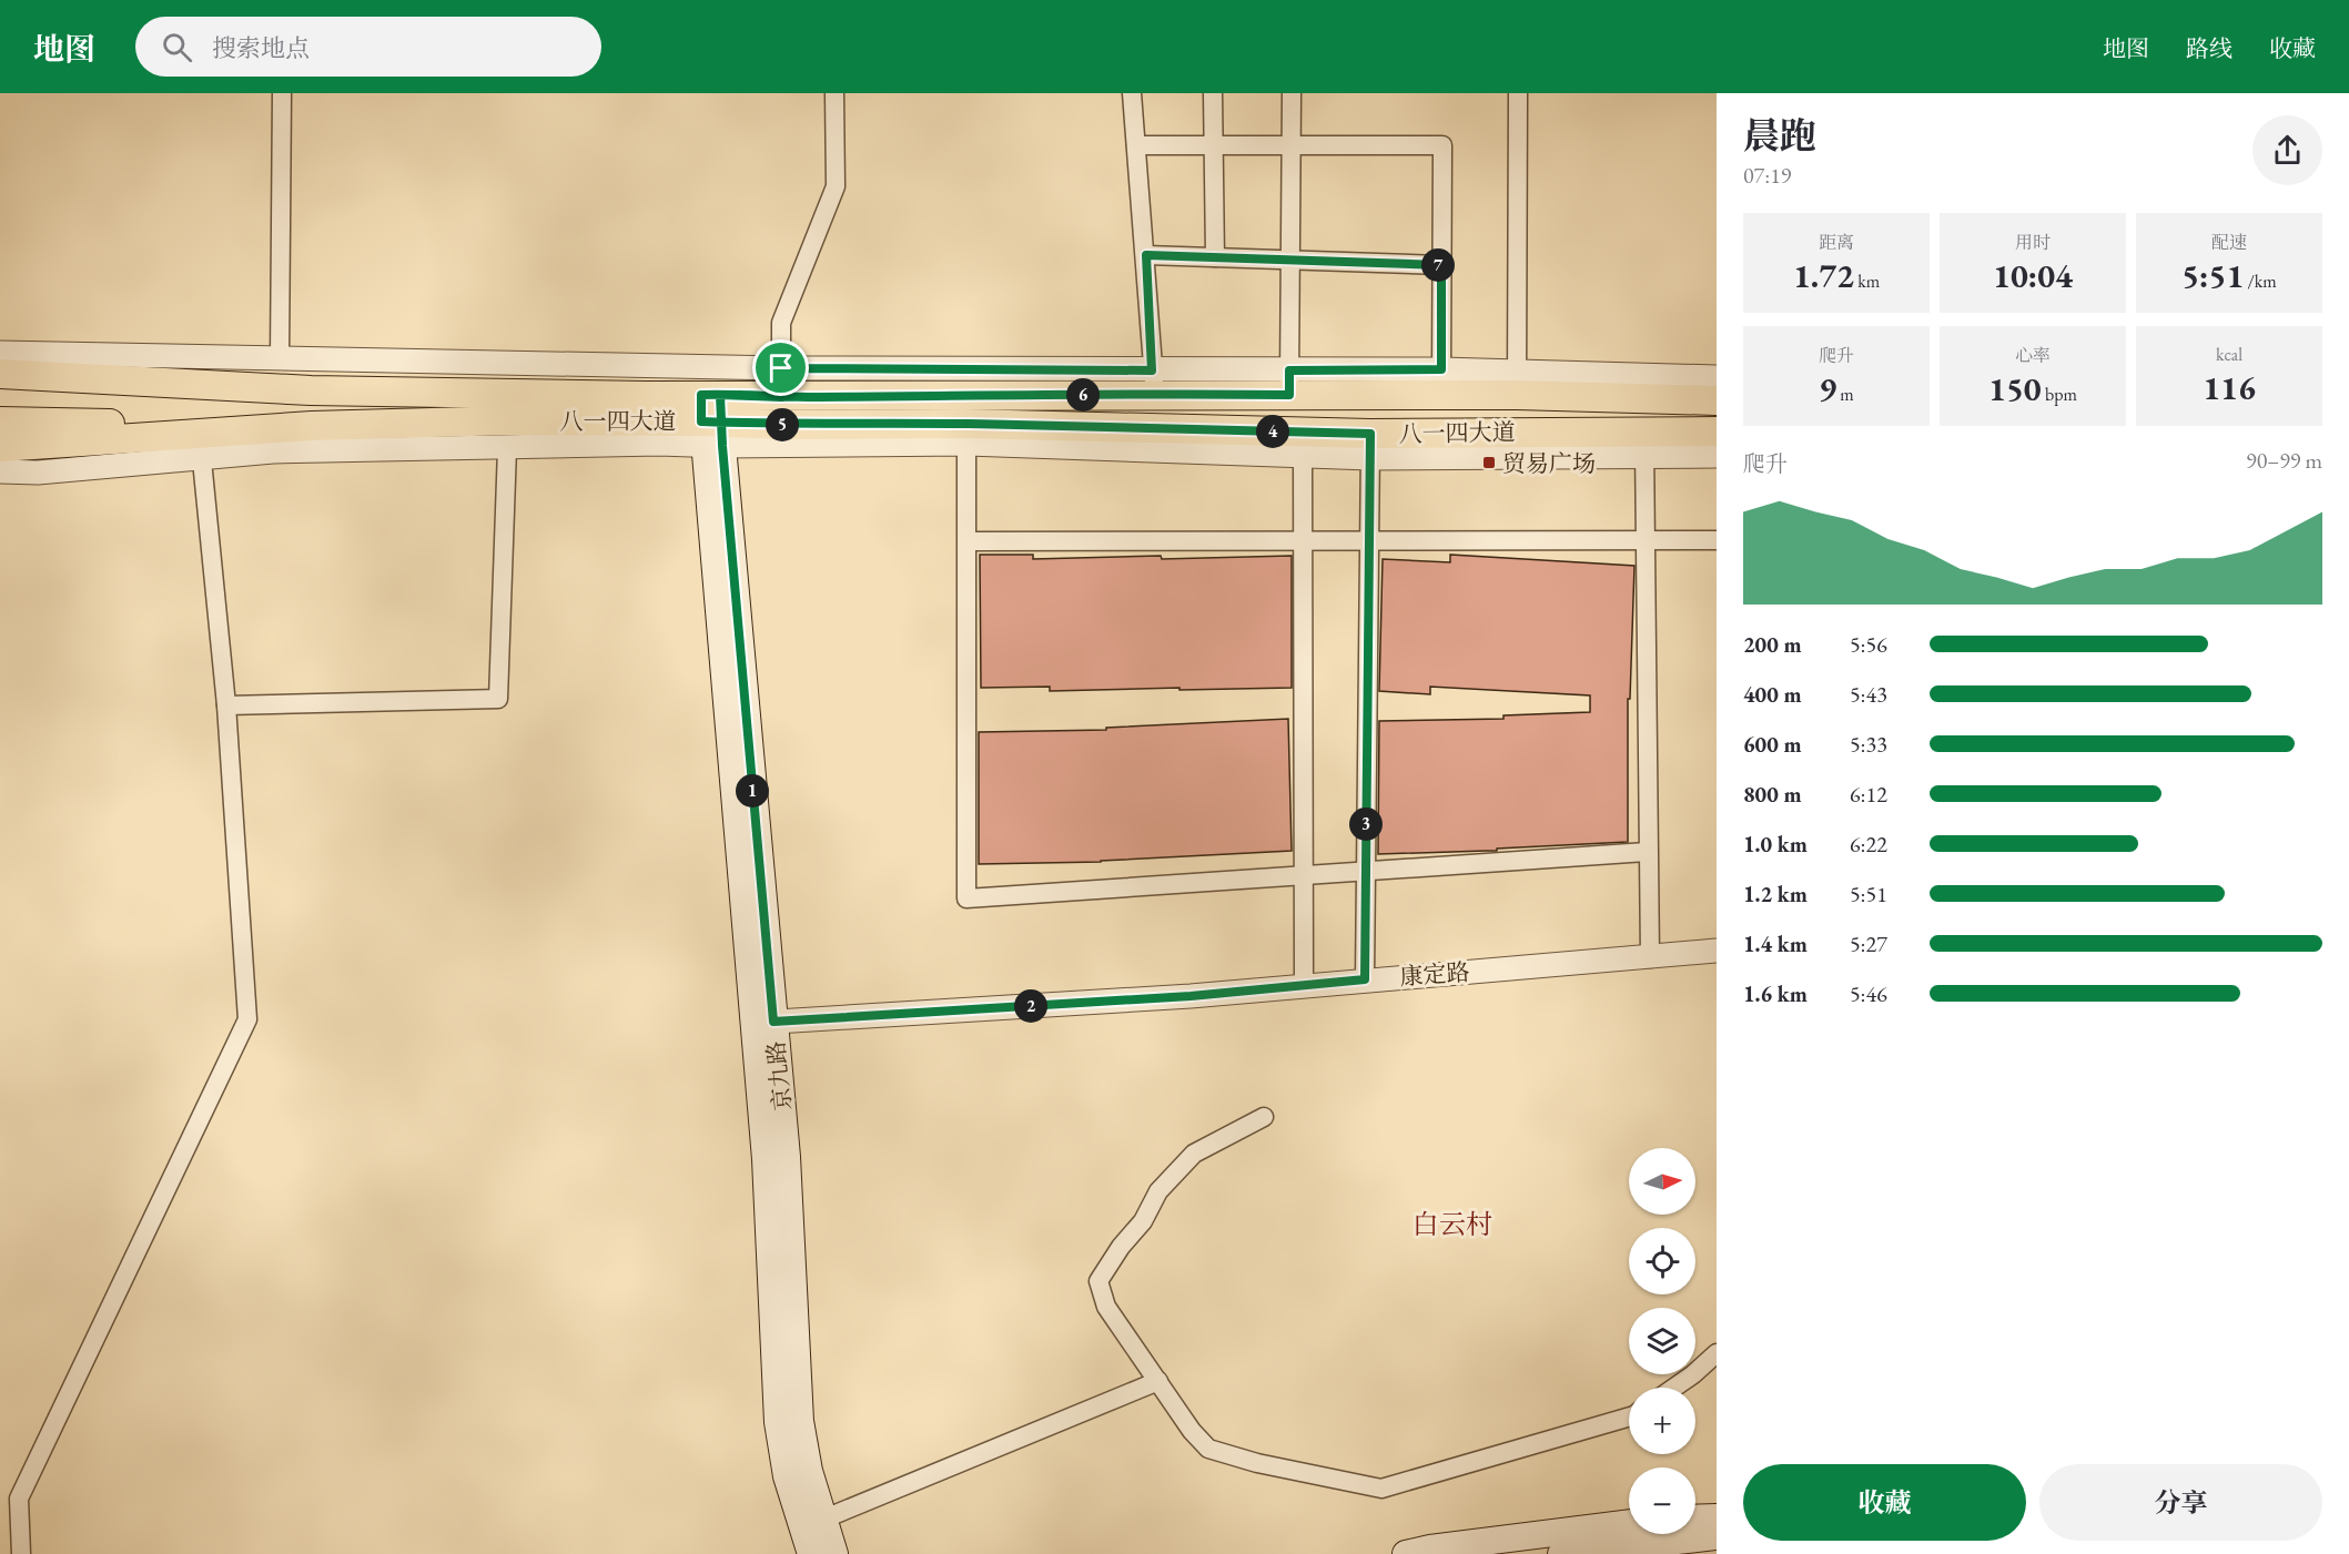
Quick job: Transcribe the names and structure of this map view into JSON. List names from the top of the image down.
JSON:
{
  "streets": {
    "main road": ["八一四大道", "京九路"],
    "street": ["康定路"]
  },
  "crossings": [
    ["八一四大道", "京九路"],
    ["康定路", "京九路"]
  ],
  "districts": ["白云村"],
  "places": {
    "transit": ["贸易广场"]
  },
  "north": "right",
  "page": {
    "header": "地图",
    "search": "搜索地点",
    "nav": ["地图", "路线", "收藏"],
    "heading": ["晨跑", "07:19"],
    "stats": [
      ["距离", "1.72 km"],
      ["用时", "10:04"],
      ["配速", "5:51 /km"],
      ["爬升", "9 m"],
      ["心率", "150 bpm"],
      ["kcal", "116"]
    ],
    "pins": [
      "7",
      "6",
      "5",
      "4",
      "1",
      "3",
      "2"
    ],
    "chart": ["爬升", "90–99 m"],
    "list": [
      {
        "name": "200 m",
        "note": "5:56"
      },
      {
        "name": "400 m",
        "note": "5:43"
      },
      {
        "name": "600 m",
        "note": "5:33"
      },
      {
        "name": "800 m",
        "note": "6:12"
      },
      {
        "name": "1.0 km",
        "note": "6:22"
      },
      {
        "name": "1.2 km",
        "note": "5:51"
      },
      {
        "name": "1.4 km",
        "note": "5:27"
      },
      {
        "name": "1.6 km",
        "note": "5:46"
      }
    ],
    "map_buttons": ["+", "−"],
    "buttons": ["收藏", "分享"]
  }
}
